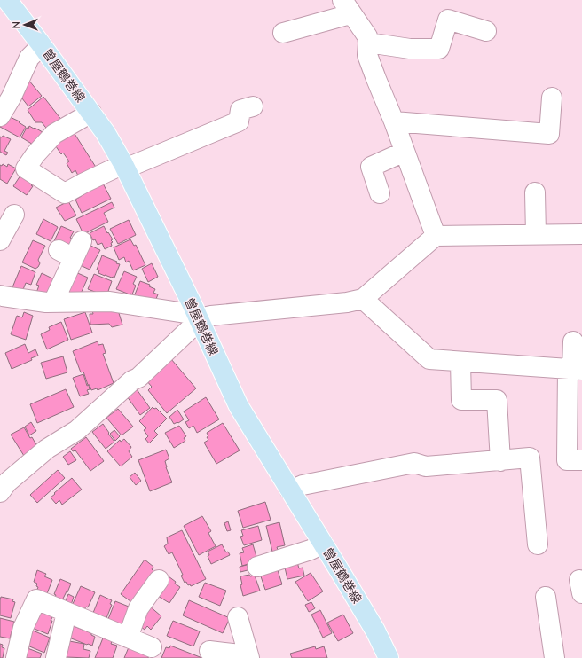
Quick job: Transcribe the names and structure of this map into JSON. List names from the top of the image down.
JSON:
{
  "streets": {
    "main road": ["曽屋鶴巻線"]
  },
  "north": "left"
}
